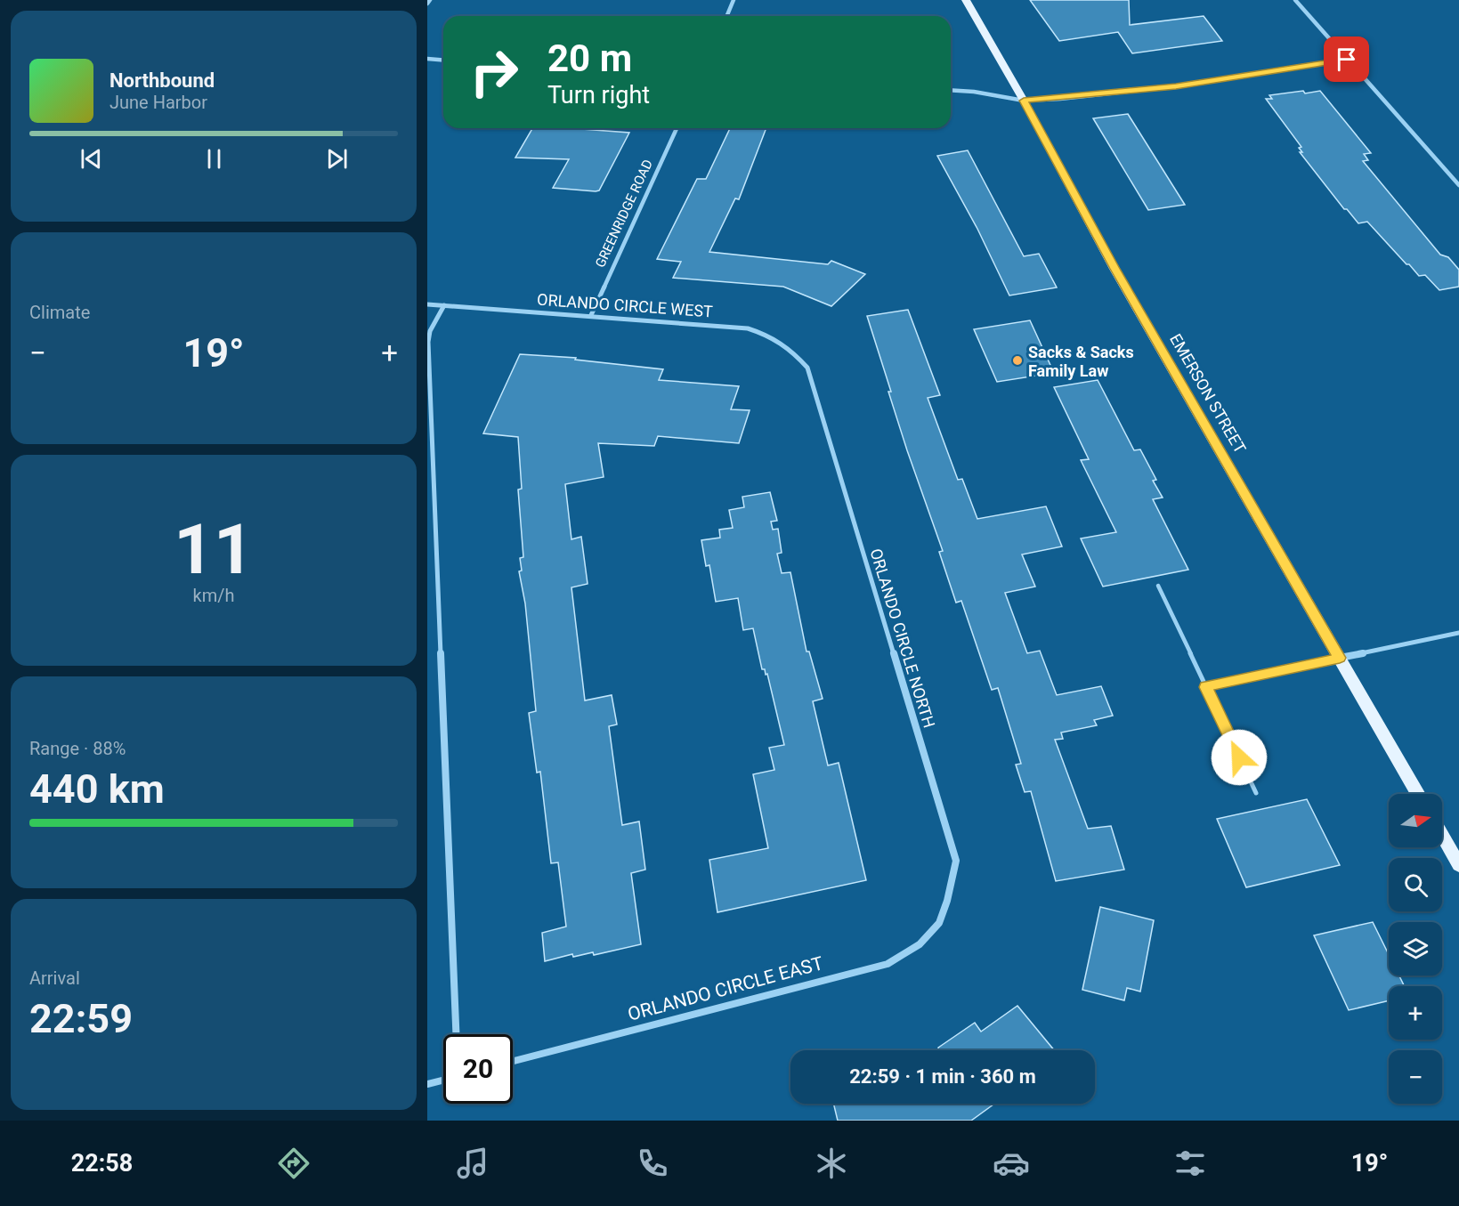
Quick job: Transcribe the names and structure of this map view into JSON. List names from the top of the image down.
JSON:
{
  "streets": {
    "main road": ["EMERSON STREET"],
    "street": [
      "GREENRIDGE ROAD",
      "ORLANDO CIRCLE WEST",
      "ORLANDO CIRCLE NORTH",
      "ORLANDO CIRCLE EAST"
    ]
  },
  "crossings": [
    ["GREENRIDGE ROAD", "ORLANDO CIRCLE WEST"],
    ["ORLANDO CIRCLE WEST", "ORLANDO CIRCLE NORTH"],
    ["ORLANDO CIRCLE NORTH", "ORLANDO CIRCLE EAST"]
  ],
  "places": ["Sacks & Sacks Family Law"],
  "north": "right",
  "page": {
    "turn": ["20 m", "Turn right"],
    "song": ["Northbound", "June Harbor"],
    "tile": [
      "Climate",
      ["11", "km/h"],
      ["Range · 88%", "440 km"],
      ["Arrival", "22:59"]
    ],
    "heat": ["−", "19°", "+"],
    "map_buttons": ["+", "−"],
    "limit": "20",
    "trip": "22:59 · 1 min · 360 m",
    "tabs": ["22:58", "19°"]
  }
}
